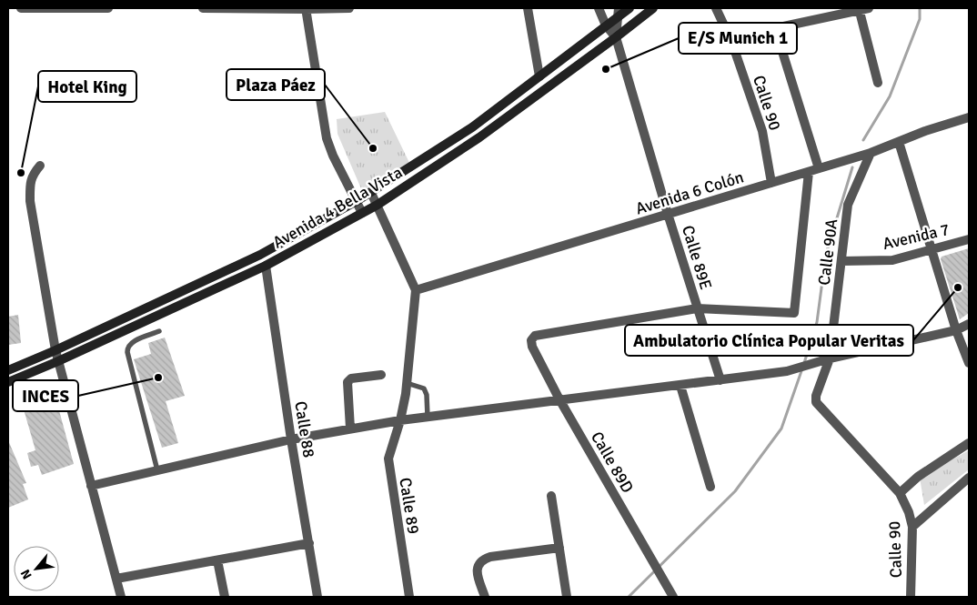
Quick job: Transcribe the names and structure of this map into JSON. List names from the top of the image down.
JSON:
{
  "streets": {
    "street": [
      "Calle 90",
      "Avenida 6 Colón",
      "Avenida 4 Bella Vista",
      "Avenida 7",
      "Calle 90A",
      "Calle 89E",
      "Calle 88",
      "Calle 89D",
      "Calle 89"
    ]
  },
  "crossings": [
    ["Calle 90", "Avenida 6 Colón"],
    ["Calle 90", "Calle 90A"],
    ["Avenida 6 Colón", "Calle 90A"],
    ["Avenida 6 Colón", "Calle 89E"],
    ["Avenida 6 Colón", "Calle 89"],
    ["Avenida 4 Bella Vista", "Calle 89E"],
    ["Avenida 4 Bella Vista", "Calle 88"],
    ["Avenida 7", "Calle 90A"],
    ["Calle 89E", "Calle 89D"]
  ],
  "places": [
    "E/S Munich 1",
    "Plaza Páez",
    "Hotel King",
    "Ambulatorio Clínica Popular Veritas",
    "INCES"
  ],
  "north": "bottom left"
}
